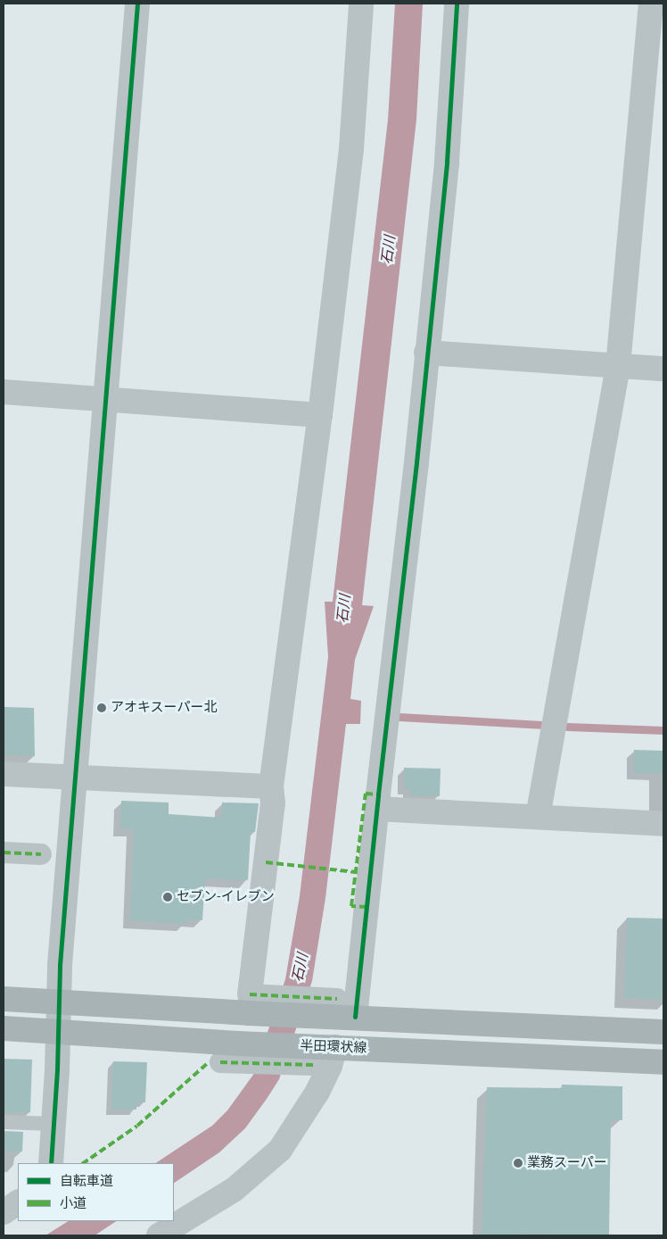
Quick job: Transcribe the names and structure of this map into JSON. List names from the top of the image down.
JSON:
{
  "streets": {
    "main road": ["半田環状線"]
  },
  "water": ["石川"],
  "places": ["アオキスーパー北", "セブン-イレブン", "業務スーパー"],
  "legend": ["自転車道", "小道"]
}
